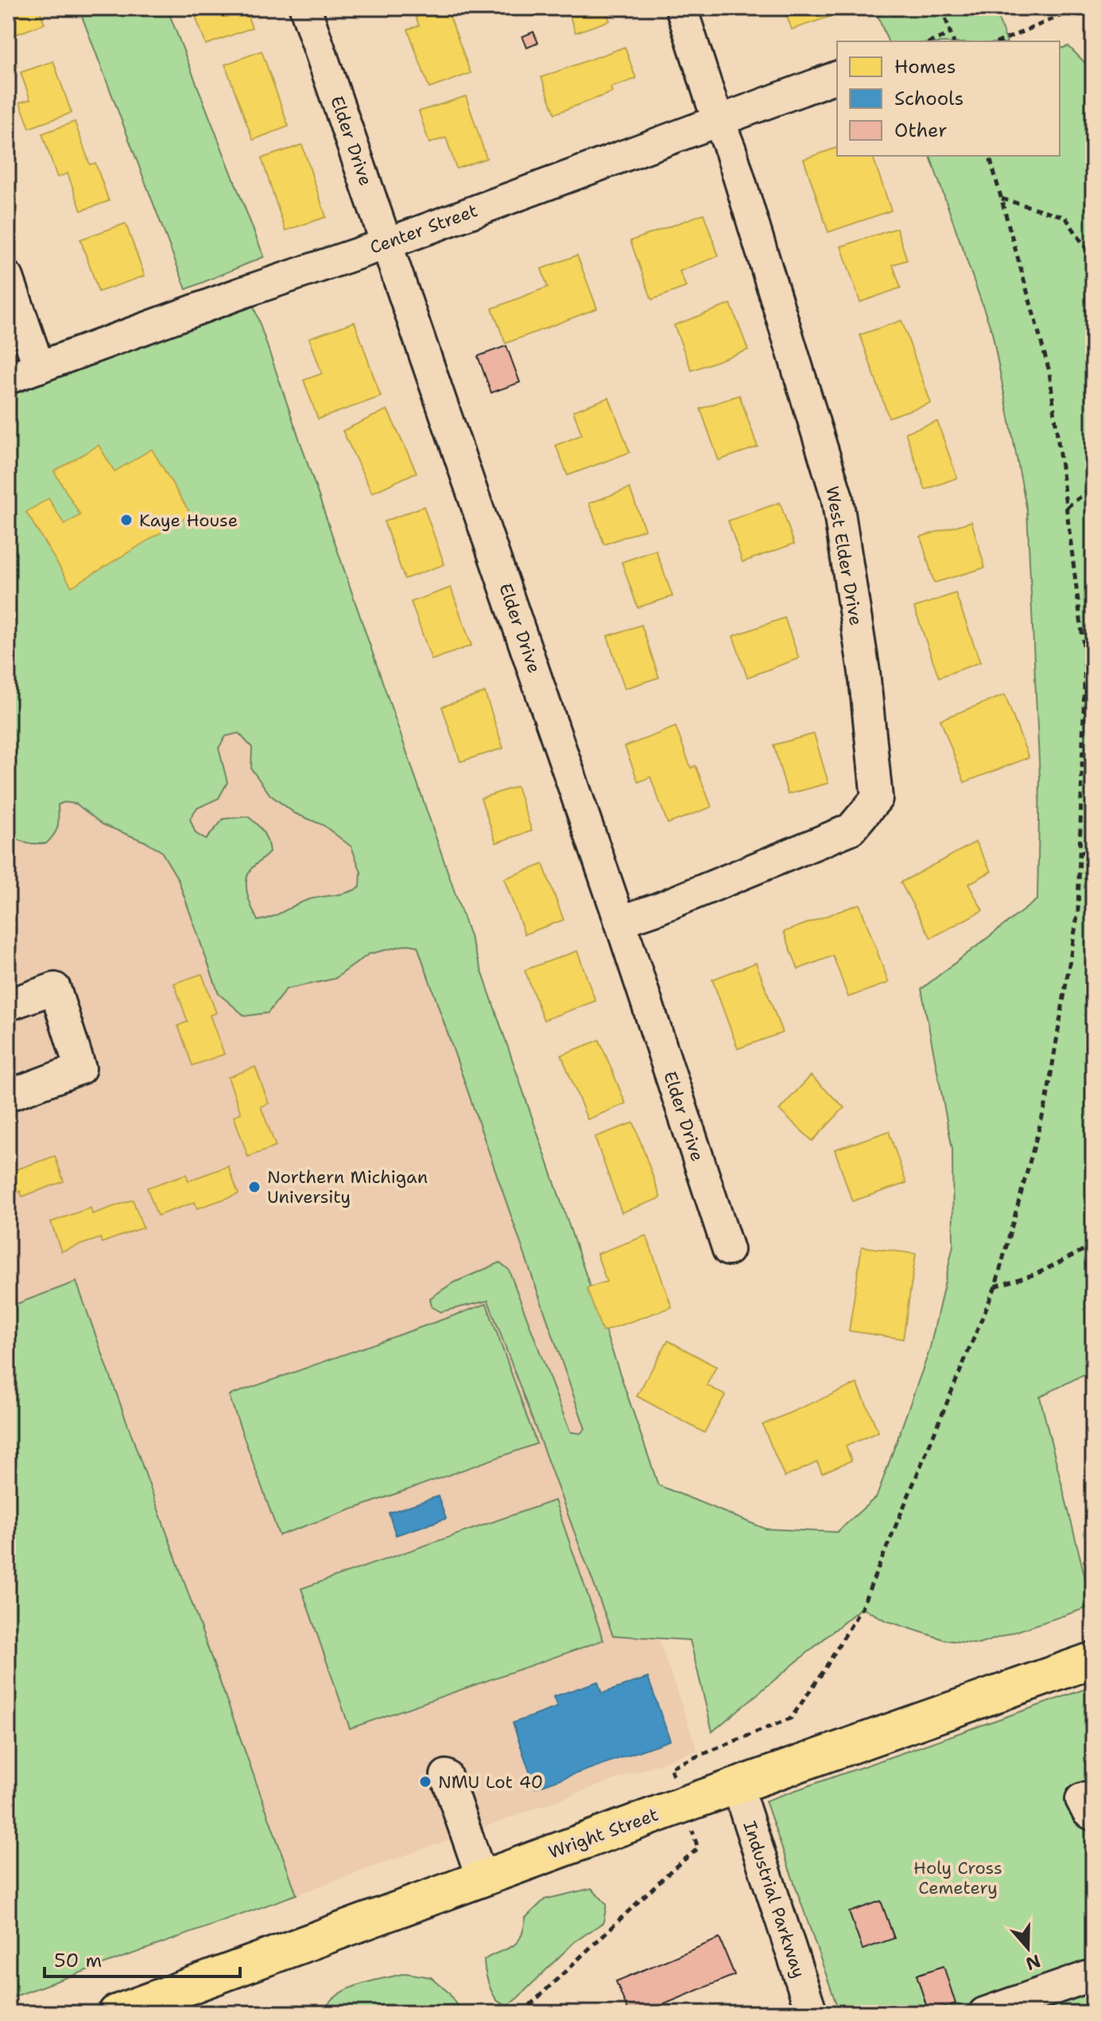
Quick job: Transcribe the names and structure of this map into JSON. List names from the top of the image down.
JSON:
{
  "streets": {
    "main road": ["Wright Street"],
    "street": [
      "Elder Drive",
      "Center Street",
      "West Elder Drive",
      "Industrial Parkway"
    ]
  },
  "crossings": [
    ["Elder Drive", "Center Street"],
    ["Elder Drive", "West Elder Drive"],
    ["Center Street", "West Elder Drive"],
    ["Wright Street", "Industrial Parkway"]
  ],
  "parks": ["Holy Cross Cemetery"],
  "places": ["Kaye House", "Northern Michigan University", "NMU Lot 40"],
  "legend": ["Homes", "Schools", "Other"],
  "scale_bar": "50 m",
  "north": "bottom"
}
